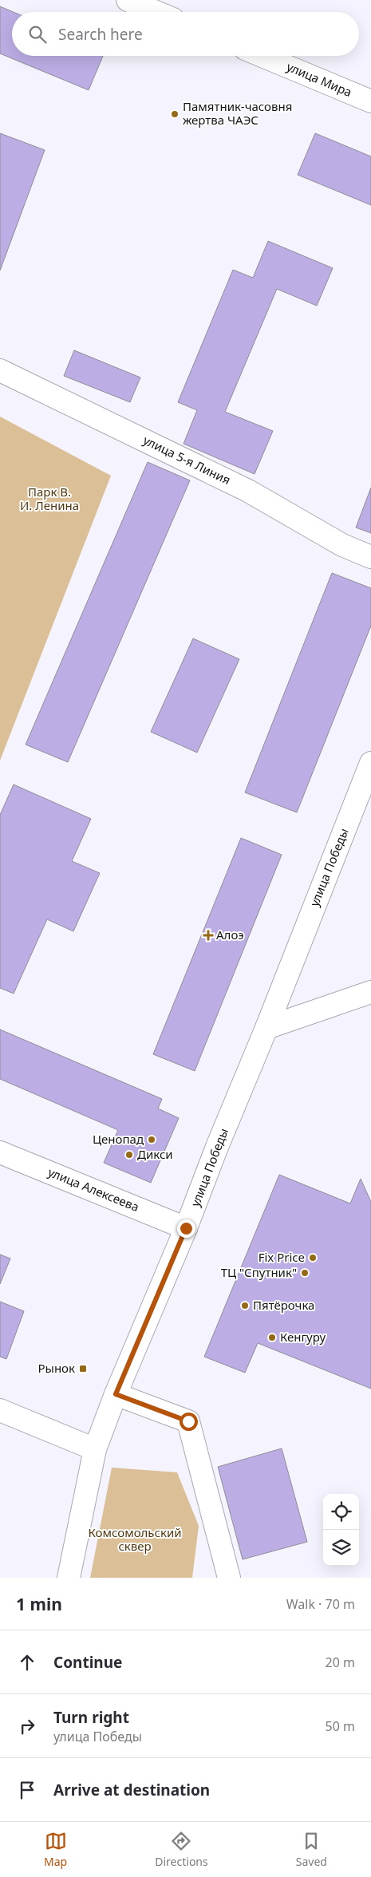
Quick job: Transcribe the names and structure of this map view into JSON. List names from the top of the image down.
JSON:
{
  "streets": {
    "main road": [
      "улица Мира",
      "улица 5-я Линия",
      "улица Победы",
      "улица Алексеева"
    ]
  },
  "crossings": [
    ["улица Победы", "улица Алексеева"]
  ],
  "parks": ["Парк В. И. Ленина", "Комсомольский сквер"],
  "places": {
    "other": [
      "Памятник-часовня жертва ЧАЭС",
      "Ценопад",
      "Дикси",
      "Fix Price",
      "ТЦ \"Спутник\"",
      "Пятёрочка",
      "Кенгуру"
    ],
    "health": ["Алоэ"],
    "transit": ["Рынок"]
  },
  "page": {
    "search": "Search here",
    "heading": ["1 min", "Walk · 70 m"],
    "list": [
      ["Continue", "20 m"],
      ["Turn right", "улица Победы", "50 m"],
      "Arrive at destination"
    ],
    "nav": ["Map", "Directions", "Saved"]
  }
}
